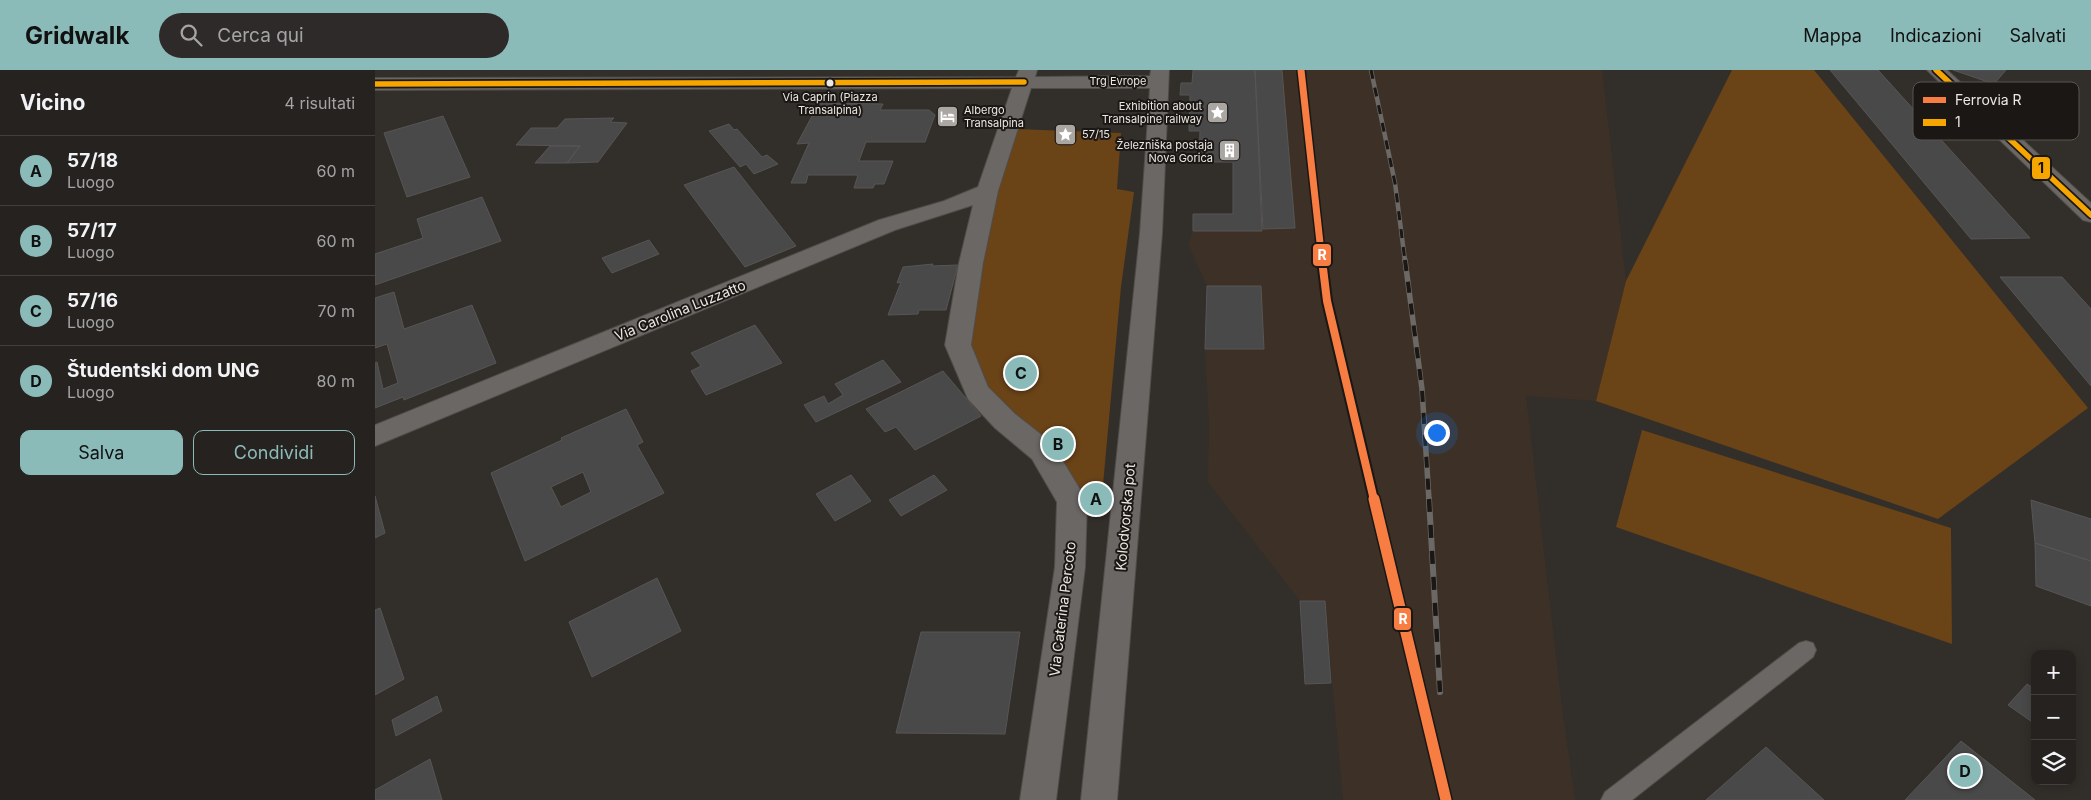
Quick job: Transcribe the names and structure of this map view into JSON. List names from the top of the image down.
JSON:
{
  "streets": {
    "street": [
      "Trg Evrope",
      "Via Carolina Luzzatto",
      "Kolodvorska pot",
      "Via Caterina Percoto"
    ]
  },
  "crossings": [
    ["Trg Evrope", "Kolodvorska pot"],
    ["Trg Evrope", "Via Caterina Percoto"],
    ["Via Carolina Luzzatto", "Via Caterina Percoto"]
  ],
  "places": {
    "other": ["Via Caprin (Piazza Transalpina)"],
    "place": ["Exhibition about Transalpine railway", "57/15"],
    "hotel": ["Albergo Transalpina"],
    "building": ["Železniška postaja Nova Gorica"]
  },
  "lines": ["rail line R", "transit line 1"],
  "legend": ["Ferrovia R", "1"],
  "page": {
    "header": "Gridwalk",
    "search": "Cerca qui",
    "nav": ["Mappa", "Indicazioni", "Salvati"],
    "heading": ["Vicino", "4 risultati"],
    "list": [
      {
        "mark": "A",
        "name": "57/18",
        "note": "Luogo",
        "value": "60 m"
      },
      {
        "mark": "B",
        "name": "57/17",
        "note": "Luogo",
        "value": "60 m"
      },
      {
        "mark": "C",
        "name": "57/16",
        "note": "Luogo",
        "value": "70 m"
      },
      {
        "mark": "D",
        "name": "Študentski dom UNG",
        "note": "Luogo",
        "value": "80 m"
      }
    ],
    "pins": [
      "C",
      "B",
      "A",
      "D"
    ],
    "buttons": ["Salva", "Condividi"],
    "map_buttons": ["+", "−"]
  }
}
